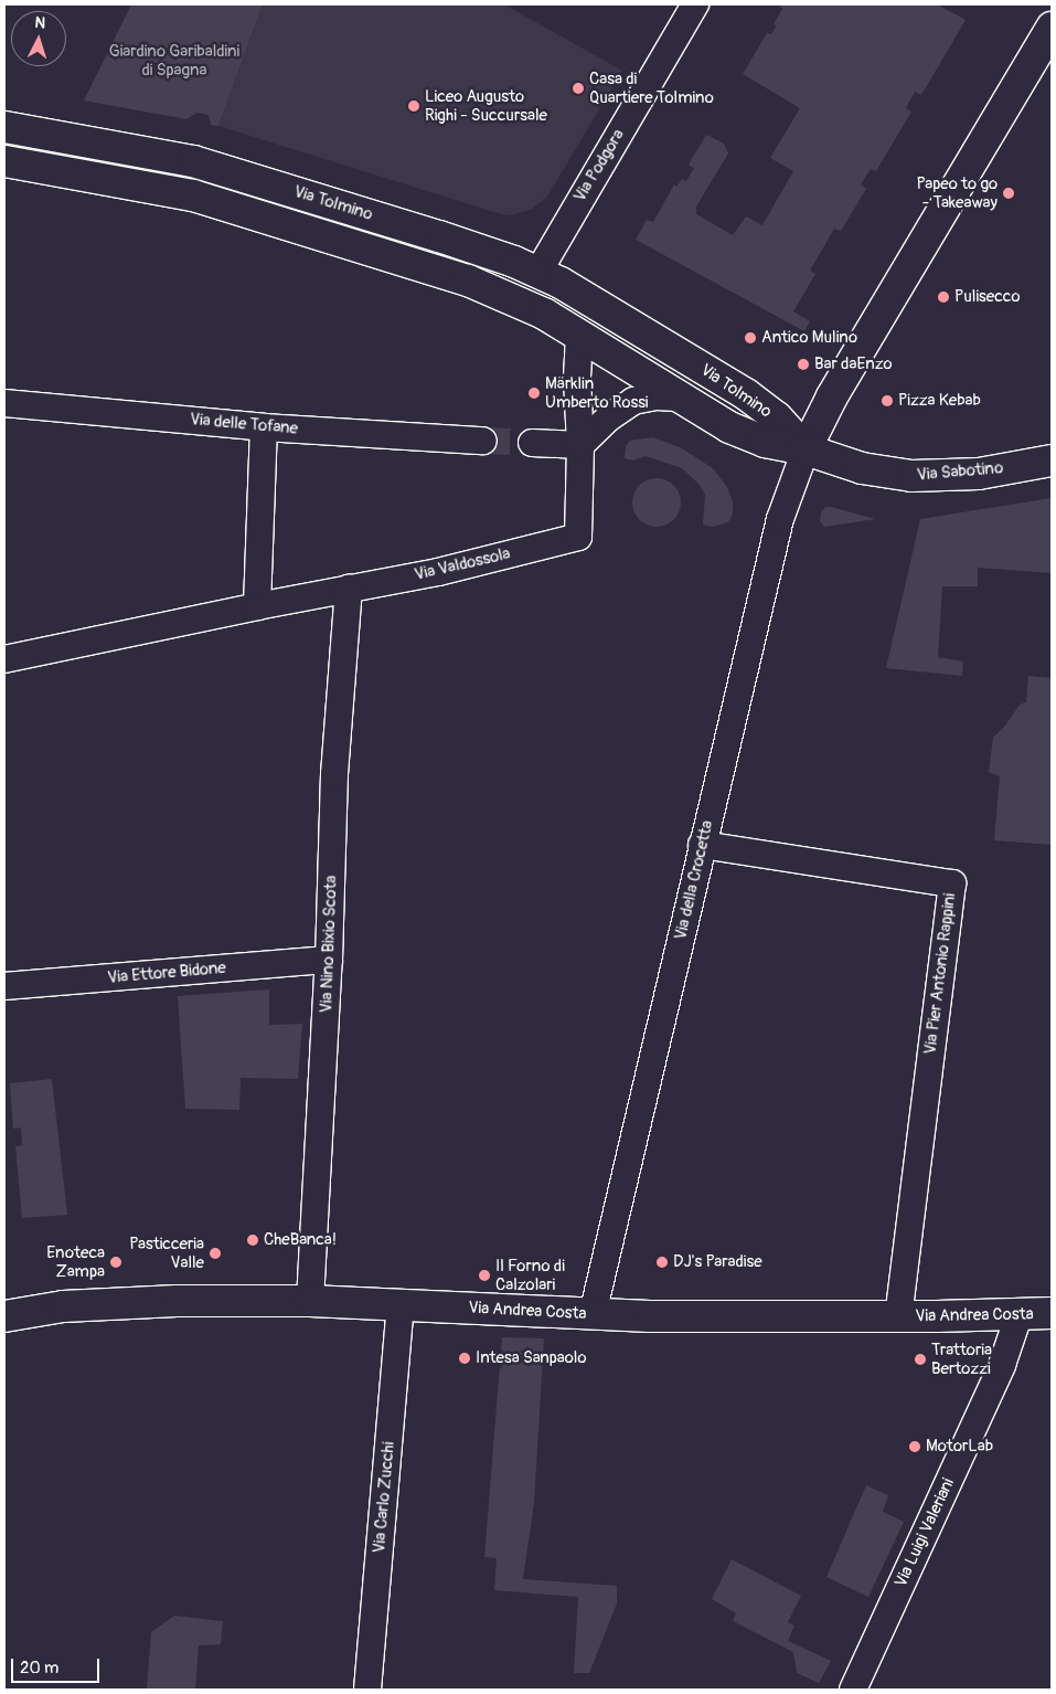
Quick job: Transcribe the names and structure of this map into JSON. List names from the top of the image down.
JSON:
{
  "streets": {
    "main road": ["Via Tolmino", "Via Sabotino", "Via Andrea Costa"],
    "street": [
      "Via Podgora",
      "Via delle Tofane",
      "Via Valdossola",
      "Via della Crocetta",
      "Via Nino Bixio Scota",
      "Via Ettore Bidone",
      "Via Pier Antonio Rappini",
      "Via Carlo Zucchi",
      "Via Luigi Valeriani"
    ]
  },
  "crossings": [
    ["Via Podgora", "Via Tolmino"],
    ["Via Tolmino", "Via Sabotino"],
    ["Via Tolmino", "Via Valdossola"],
    ["Via Tolmino", "Via della Crocetta"],
    ["Via Sabotino", "Via della Crocetta"],
    ["Via Valdossola", "Via Nino Bixio Scota"],
    ["Via della Crocetta", "Via Pier Antonio Rappini"],
    ["Via della Crocetta", "Via Andrea Costa"],
    ["Via Nino Bixio Scota", "Via Ettore Bidone"],
    ["Via Nino Bixio Scota", "Via Andrea Costa"],
    ["Via Pier Antonio Rappini", "Via Andrea Costa"],
    ["Via Andrea Costa", "Via Carlo Zucchi"],
    ["Via Andrea Costa", "Via Luigi Valeriani"]
  ],
  "parks": ["Giardino Garibaldini di Spagna"],
  "places": [
    "Casa di Quartiere Tolmino",
    "Liceo Augusto Righi - Succursale",
    "Papeo to go - Takeaway",
    "Pulisecco",
    "Antico Mulino",
    "Bar daEnzo",
    "Märklin Umberto Rossi",
    "Pizza Kebab",
    "CheBanca!",
    "Pasticceria Valle",
    "Enoteca Zampa",
    "DJ's Paradise",
    "Il Forno di Calzolari",
    "Intesa Sanpaolo",
    "Trattoria Bertozzi",
    "MotorLab"
  ],
  "scale_bar": "20 m",
  "north": "top"
}
